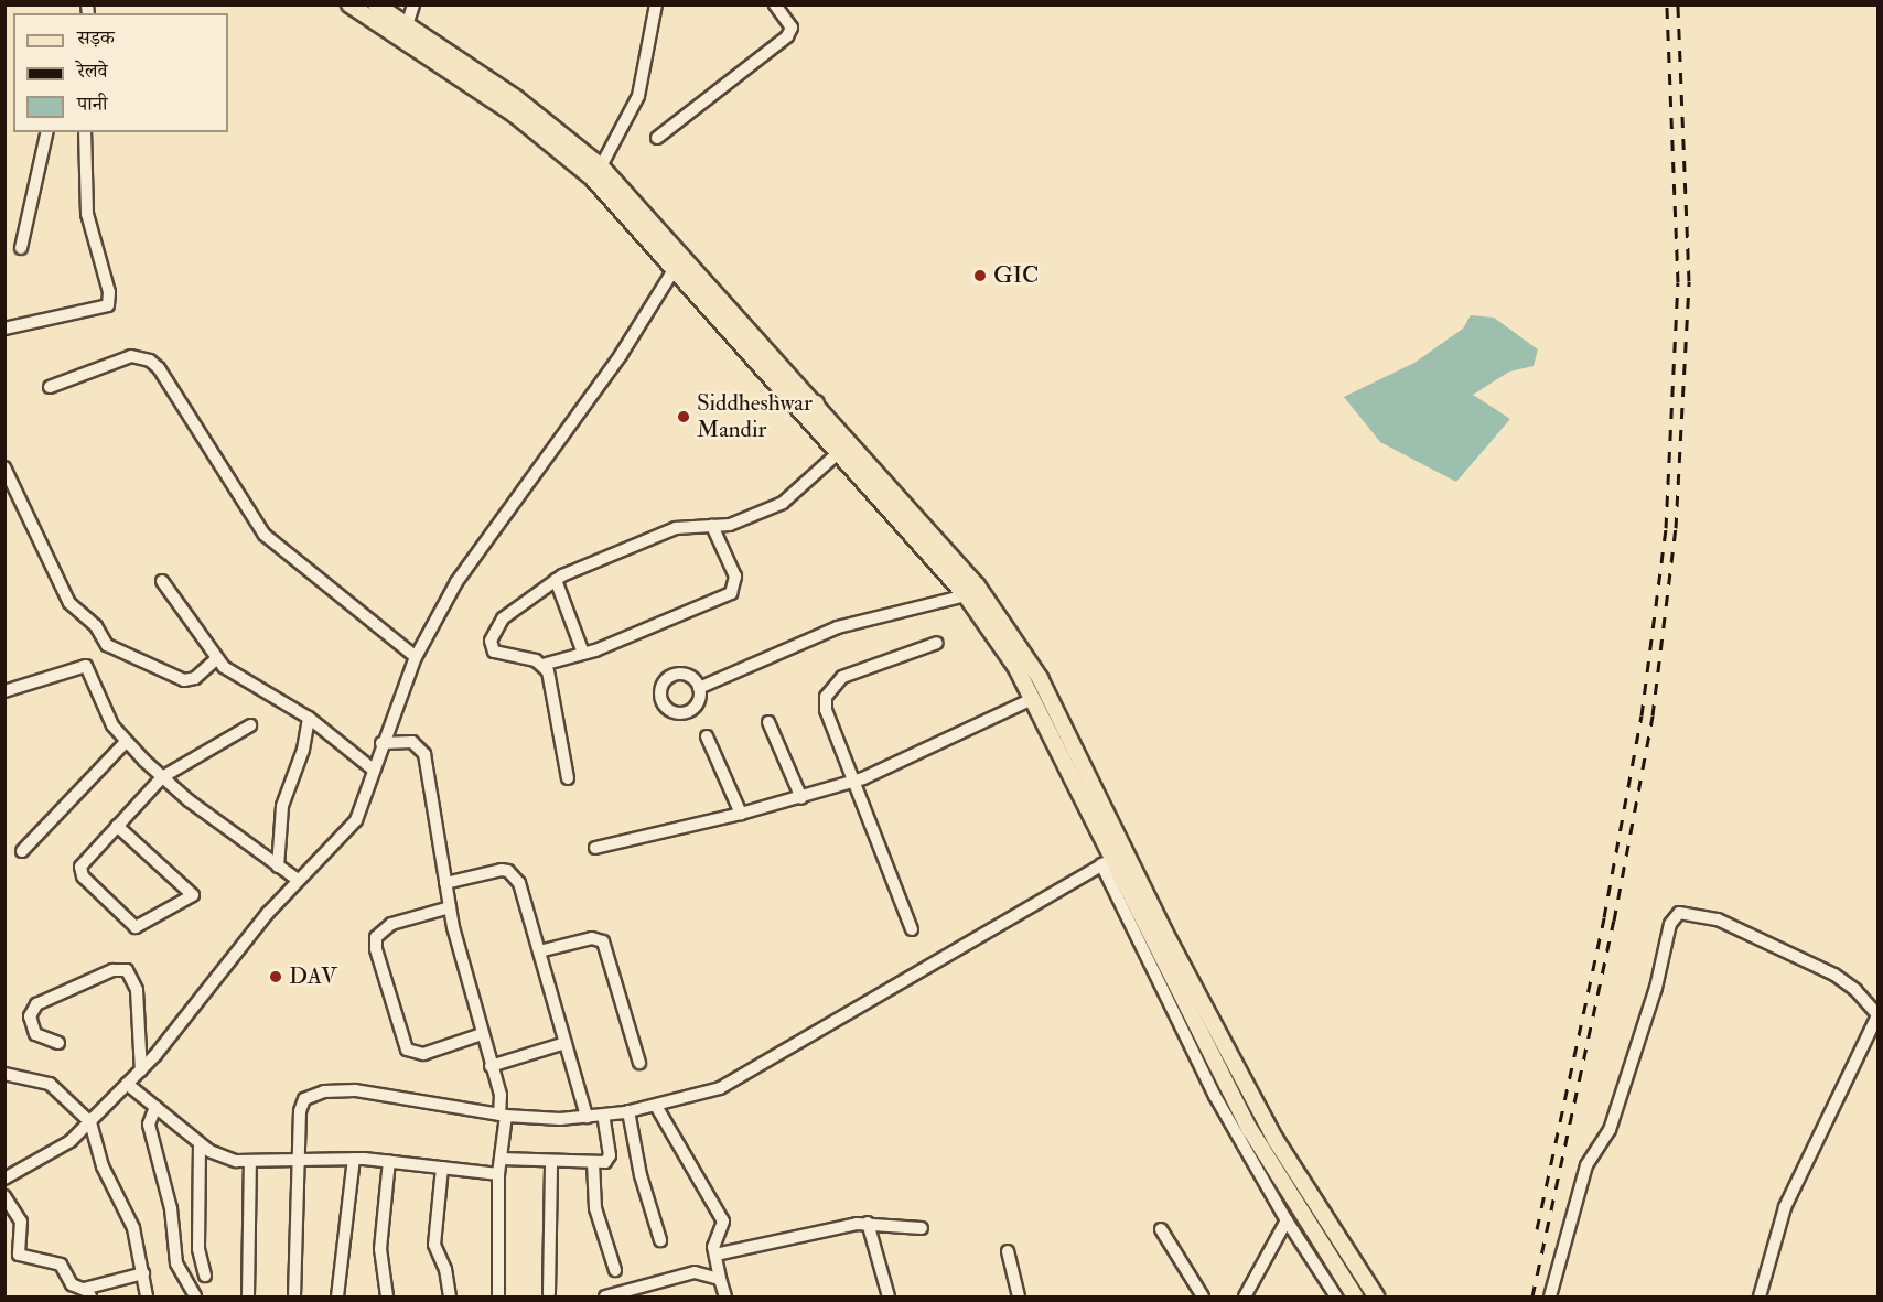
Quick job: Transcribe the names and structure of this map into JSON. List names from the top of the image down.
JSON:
{
  "places": ["GIC", "Siddheshwar Mandir", "DAV"],
  "legend": ["सड़क", "रेलवे", "पानी"]
}
